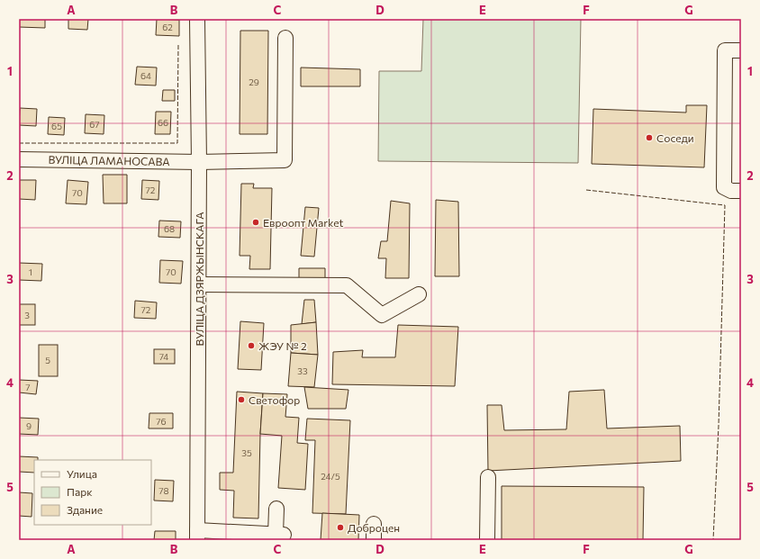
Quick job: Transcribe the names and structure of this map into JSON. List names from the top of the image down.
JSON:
{
  "streets": {
    "street": ["ВУЛІЦА ЛАМАНОСАВА", "ВУЛІЦА ДЗЯРЖЫНСКАГА"]
  },
  "crossings": [
    ["ВУЛІЦА ЛАМАНОСАВА", "ВУЛІЦА ДЗЯРЖЫНСКАГА"]
  ],
  "places": [
    "Соседи",
    "Евроопт Market",
    "ЖЭУ № 2",
    "Светофор",
    "Доброцен"
  ],
  "house_numbers": [
    "62",
    "64",
    "29",
    "66",
    "67",
    "65",
    "72",
    "70",
    "68",
    "1",
    "70",
    "72",
    "3",
    "74",
    "5",
    "33",
    "7",
    "76",
    "9",
    "35",
    "24/5",
    "78"
  ],
  "legend": ["Улица", "Парк", "Здание"],
  "grid": {
    "columns": [
      "A",
      "B",
      "C",
      "D",
      "E",
      "F",
      "G"
    ],
    "rows": [
      "1",
      "2",
      "3",
      "4",
      "5"
    ]
  }
}
